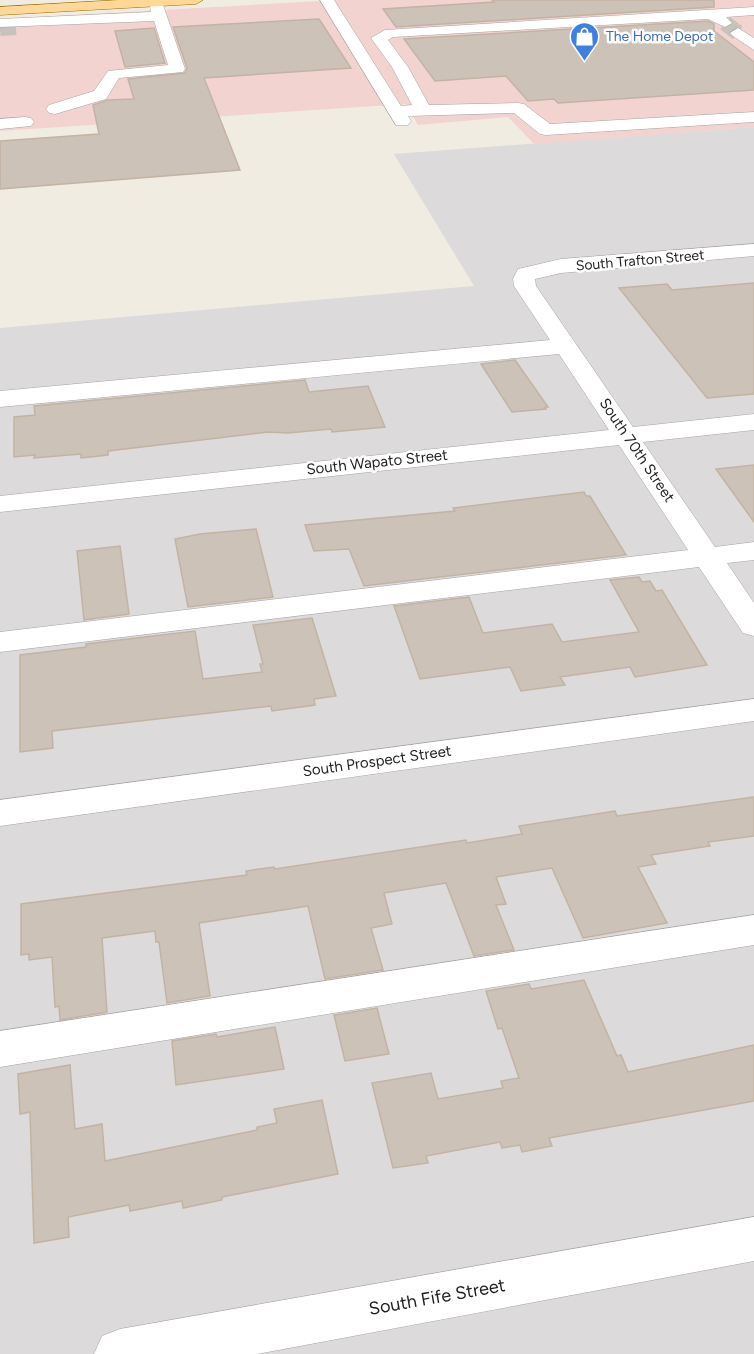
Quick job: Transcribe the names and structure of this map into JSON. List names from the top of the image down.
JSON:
{
  "streets": {
    "street": [
      "South Trafton Street",
      "South 70th Street",
      "South Wapato Street",
      "South Prospect Street",
      "South Fife Street"
    ]
  },
  "crossings": [
    ["South Trafton Street", "South 70th Street"],
    ["South 70th Street", "South Wapato Street"]
  ],
  "places": {
    "shop": ["The Home Depot"]
  }
}
